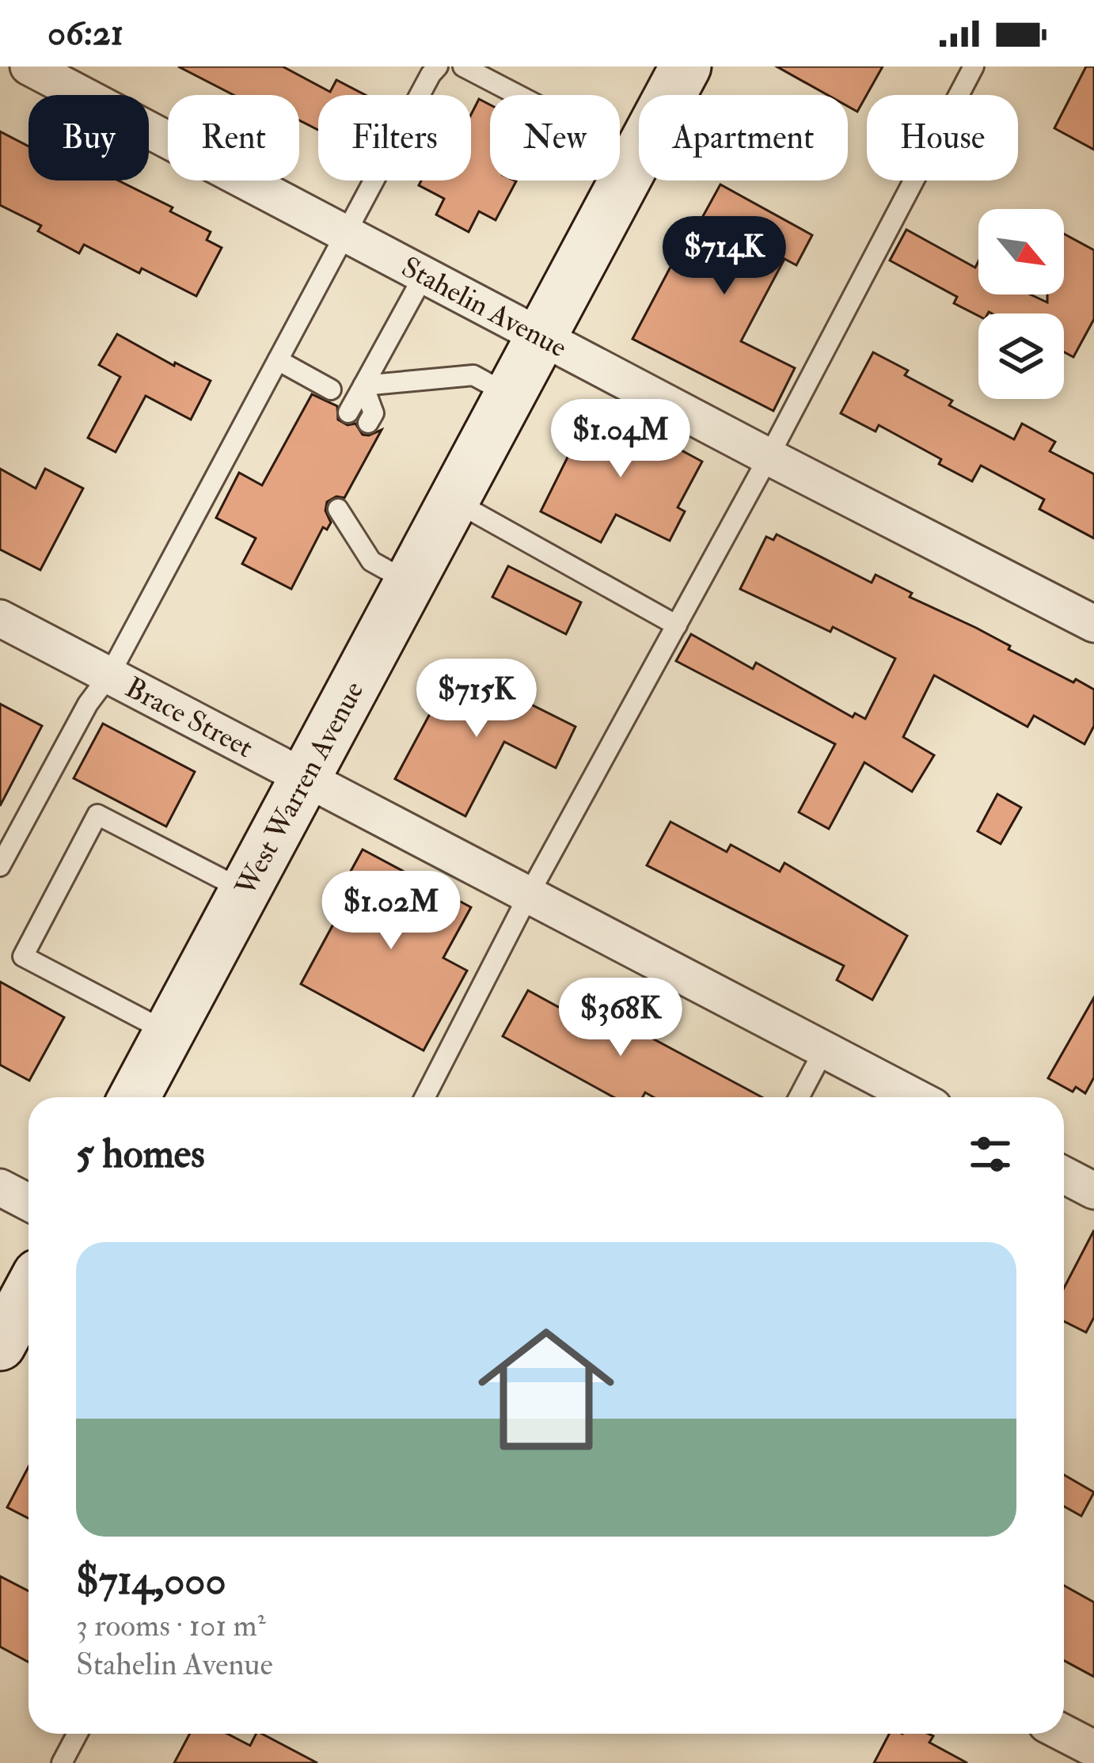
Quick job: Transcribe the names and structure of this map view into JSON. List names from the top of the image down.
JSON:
{
  "streets": {
    "main road": ["West Warren Avenue"],
    "street": ["Stahelin Avenue", "Brace Street"]
  },
  "crossings": [
    ["Stahelin Avenue", "West Warren Avenue"],
    ["Brace Street", "West Warren Avenue"]
  ],
  "north": "bottom right",
  "page": {
    "status": "06:21",
    "chip": [
      "Buy",
      "Rent",
      "Filters",
      "New",
      "Apartment",
      "House"
    ],
    "price": [
      "$714K",
      "$1.04M",
      "$715K",
      "$1.02M",
      "$368K"
    ],
    "heading": "5 homes",
    "list": [
      {
        "name": "$714,000",
        "note": "3 rooms · 101 m² · Stahelin Avenue"
      }
    ]
  }
}
